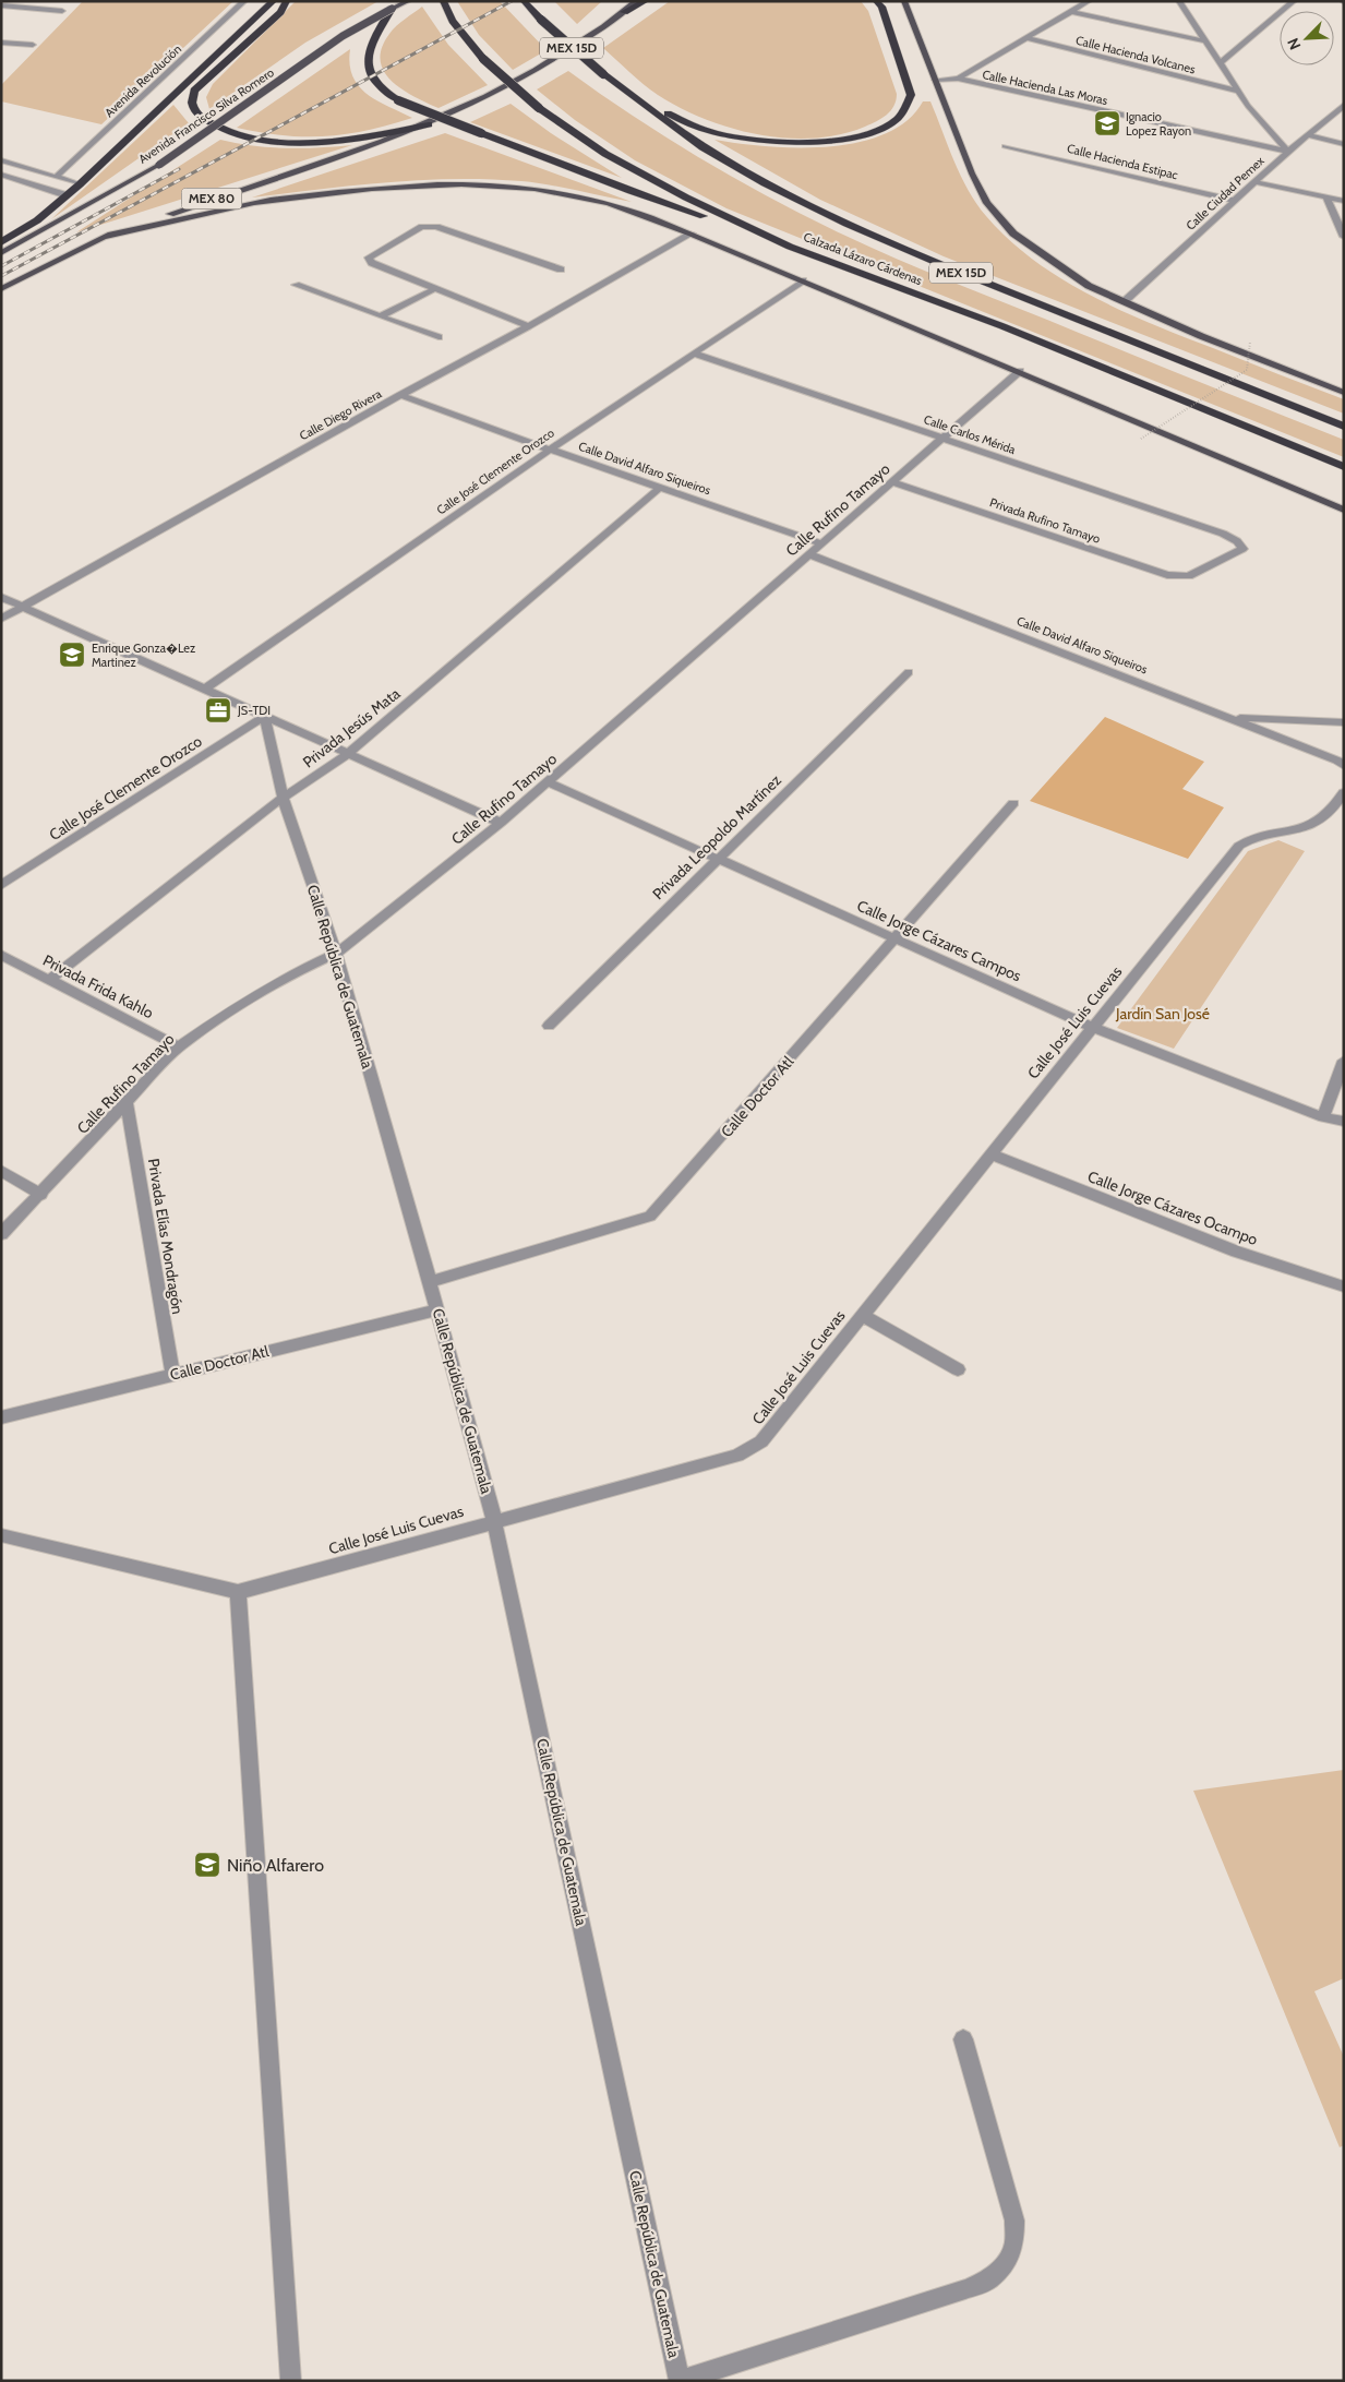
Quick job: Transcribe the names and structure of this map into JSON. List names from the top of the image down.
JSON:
{
  "streets": {
    "highway": ["MEX 15D", "Calzada Lázaro Cárdenas"],
    "main road": ["Avenida Francisco Silva Romero", "MEX 80"],
    "street": [
      "Calle Hacienda Volcanes",
      "Avenida Revolución",
      "Calle Hacienda Las Moras",
      "Calle Hacienda Estipac",
      "Calle Ciudad Pemex",
      "Calle Diego Rivera",
      "Calle Carlos Mérida",
      "Calle David Alfaro Siqueiros",
      "Calle José Clemente Orozco",
      "Calle Rufino Tamayo",
      "Privada Rufino Tamayo",
      "Privada Jesús Mata",
      "Privada Leopoldo Martínez",
      "Calle Jorge Cázares Campos",
      "Calle República de Guatemala",
      "Privada Frida Kahlo",
      "Calle José Luis Cuevas",
      "Calle Doctor Atl",
      "Calle Jorge Cázares Ocampo",
      "Privada Elías Mondragón"
    ]
  },
  "crossings": [
    ["Calle Hacienda Las Moras", "Calle Ciudad Pemex"],
    ["Calle Hacienda Estipac", "Calle Ciudad Pemex"],
    ["Calle Diego Rivera", "Calle David Alfaro Siqueiros"],
    ["Calle Carlos Mérida", "Calle José Clemente Orozco"],
    ["Calle Carlos Mérida", "Calle Rufino Tamayo"],
    ["Calle Carlos Mérida", "Privada Rufino Tamayo"],
    ["Calle David Alfaro Siqueiros", "Calle José Clemente Orozco"],
    ["Calle David Alfaro Siqueiros", "Calle Rufino Tamayo"],
    ["Calle David Alfaro Siqueiros", "Privada Jesús Mata"],
    ["Calle José Clemente Orozco", "Calle República de Guatemala"],
    ["Calle Rufino Tamayo", "Privada Rufino Tamayo"],
    ["Calle Rufino Tamayo", "Calle Jorge Cázares Campos"],
    ["Calle Rufino Tamayo", "Calle República de Guatemala"],
    ["Calle Rufino Tamayo", "Privada Frida Kahlo"],
    ["Calle Rufino Tamayo", "Privada Elías Mondragón"],
    ["Privada Jesús Mata", "Calle República de Guatemala"],
    ["Privada Jesús Mata", "Privada Frida Kahlo"],
    ["Privada Leopoldo Martínez", "Calle Jorge Cázares Campos"],
    ["Calle Jorge Cázares Campos", "Calle José Luis Cuevas"],
    ["Calle Jorge Cázares Campos", "Calle Doctor Atl"],
    ["Calle República de Guatemala", "Calle José Luis Cuevas"],
    ["Calle República de Guatemala", "Calle Doctor Atl"],
    ["Calle José Luis Cuevas", "Calle Jorge Cázares Ocampo"],
    ["Calle Doctor Atl", "Privada Elías Mondragón"]
  ],
  "parks": ["Jardín San José"],
  "places": {
    "school or university": ["Ignacio Lopez Rayon", "Enrique Gonza�Lez Martinez", "Niño Alfarero"],
    "office": ["JS-TDI"]
  },
  "north": "bottom left"
}
